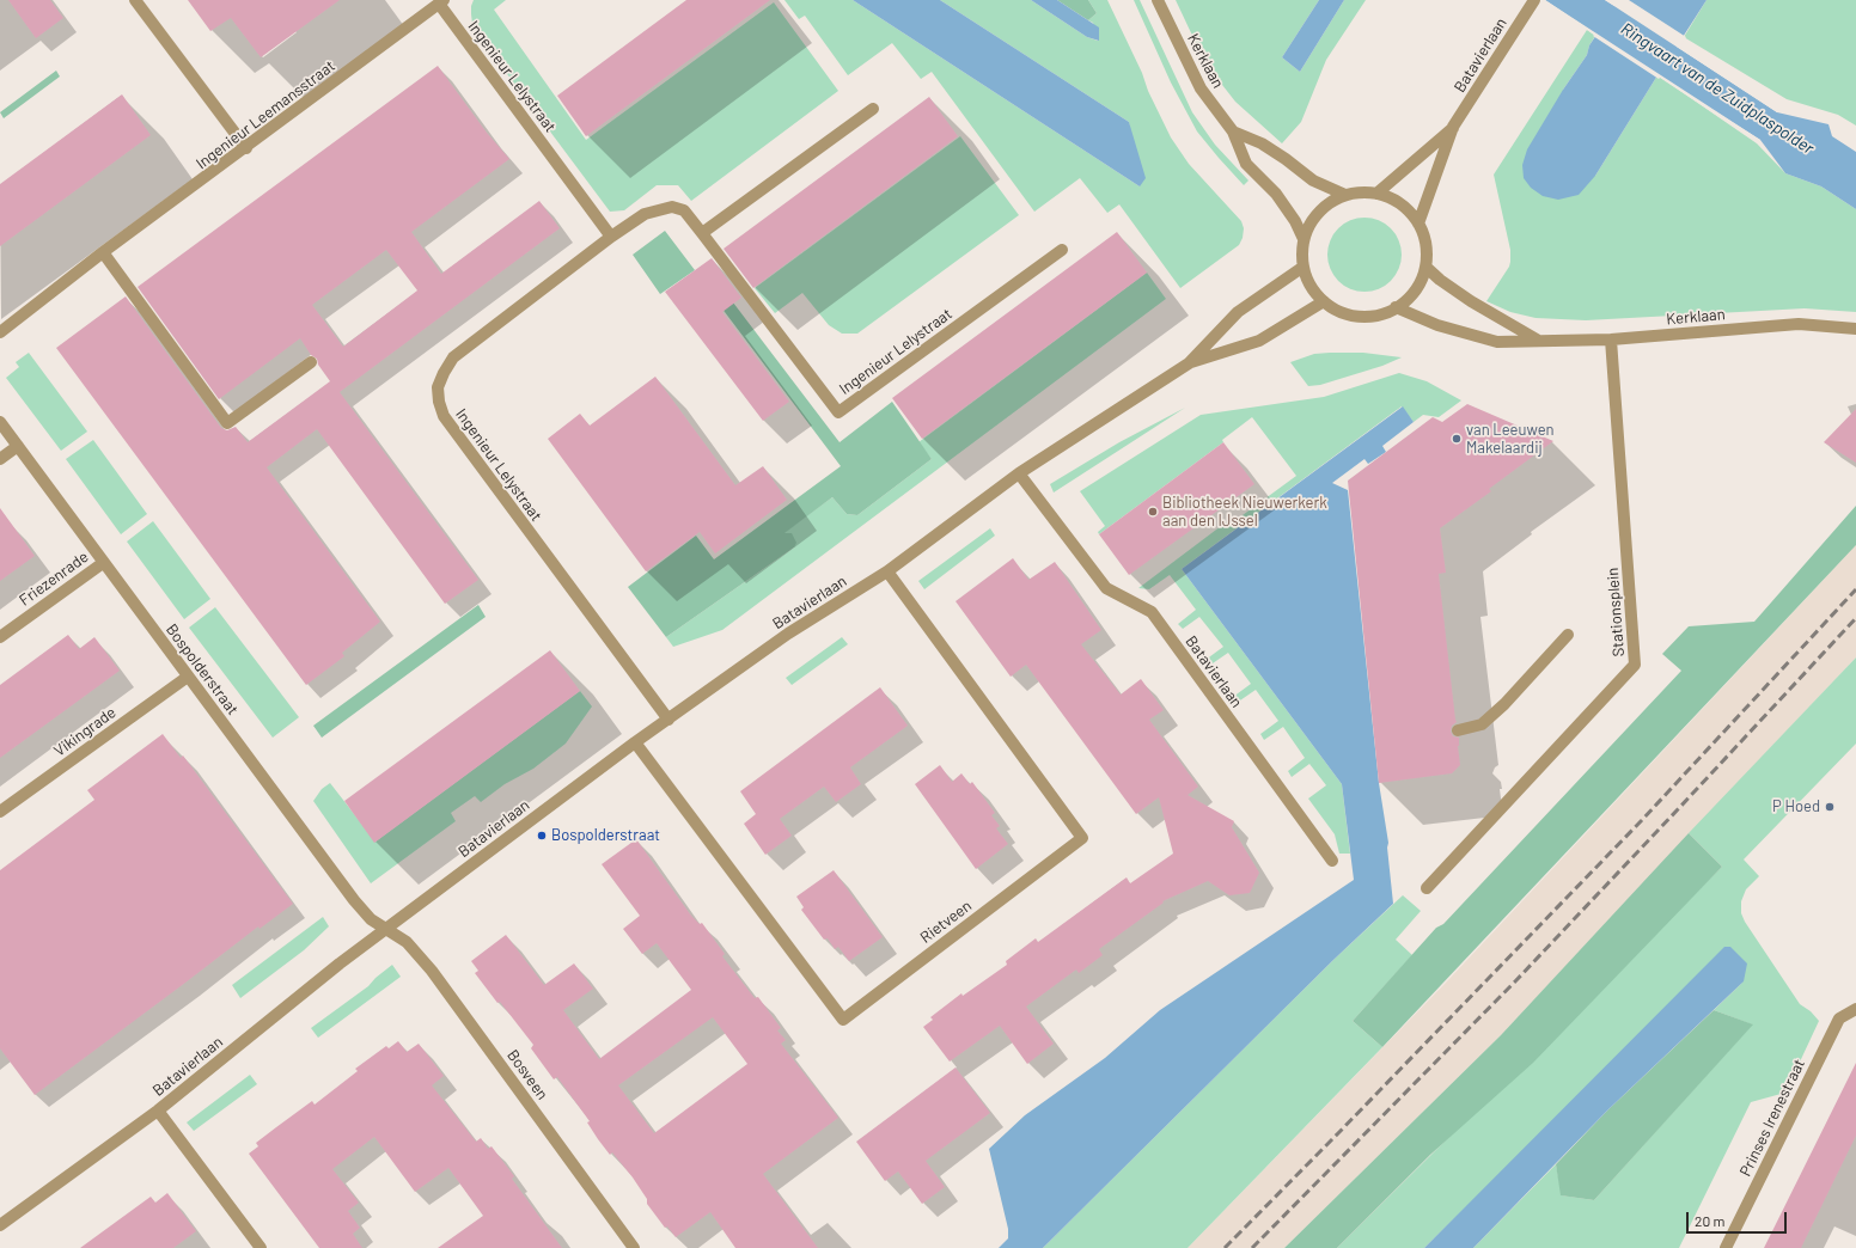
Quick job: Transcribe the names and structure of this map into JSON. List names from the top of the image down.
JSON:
{
  "streets": {
    "street": [
      "Batavierlaan",
      "Kerklaan",
      "Ingenieur Lelystraat",
      "Ingenieur Leemansstraat",
      "Friezenrade",
      "Stationsplein",
      "Bospolderstraat",
      "Vikingrade",
      "Rietveen",
      "Bosveen",
      "Prinses Irenestraat"
    ]
  },
  "crossings": [
    ["Batavierlaan", "Kerklaan"],
    ["Batavierlaan", "Ingenieur Lelystraat"],
    ["Batavierlaan", "Bospolderstraat"],
    ["Batavierlaan", "Rietveen"],
    ["Batavierlaan", "Bosveen"],
    ["Kerklaan", "Stationsplein"],
    ["Ingenieur Lelystraat", "Ingenieur Leemansstraat"],
    ["Friezenrade", "Bospolderstraat"],
    ["Bospolderstraat", "Vikingrade"],
    ["Bospolderstraat", "Bosveen"]
  ],
  "water": ["Ringvaart van de Zuidplaspolder"],
  "places": [
    "van Leeuwen Makelaardij",
    "Bibliotheek Nieuwerkerk aan den IJssel",
    "P Hoed",
    "Bospolderstraat"
  ],
  "scale_bar": "20 m"
}
